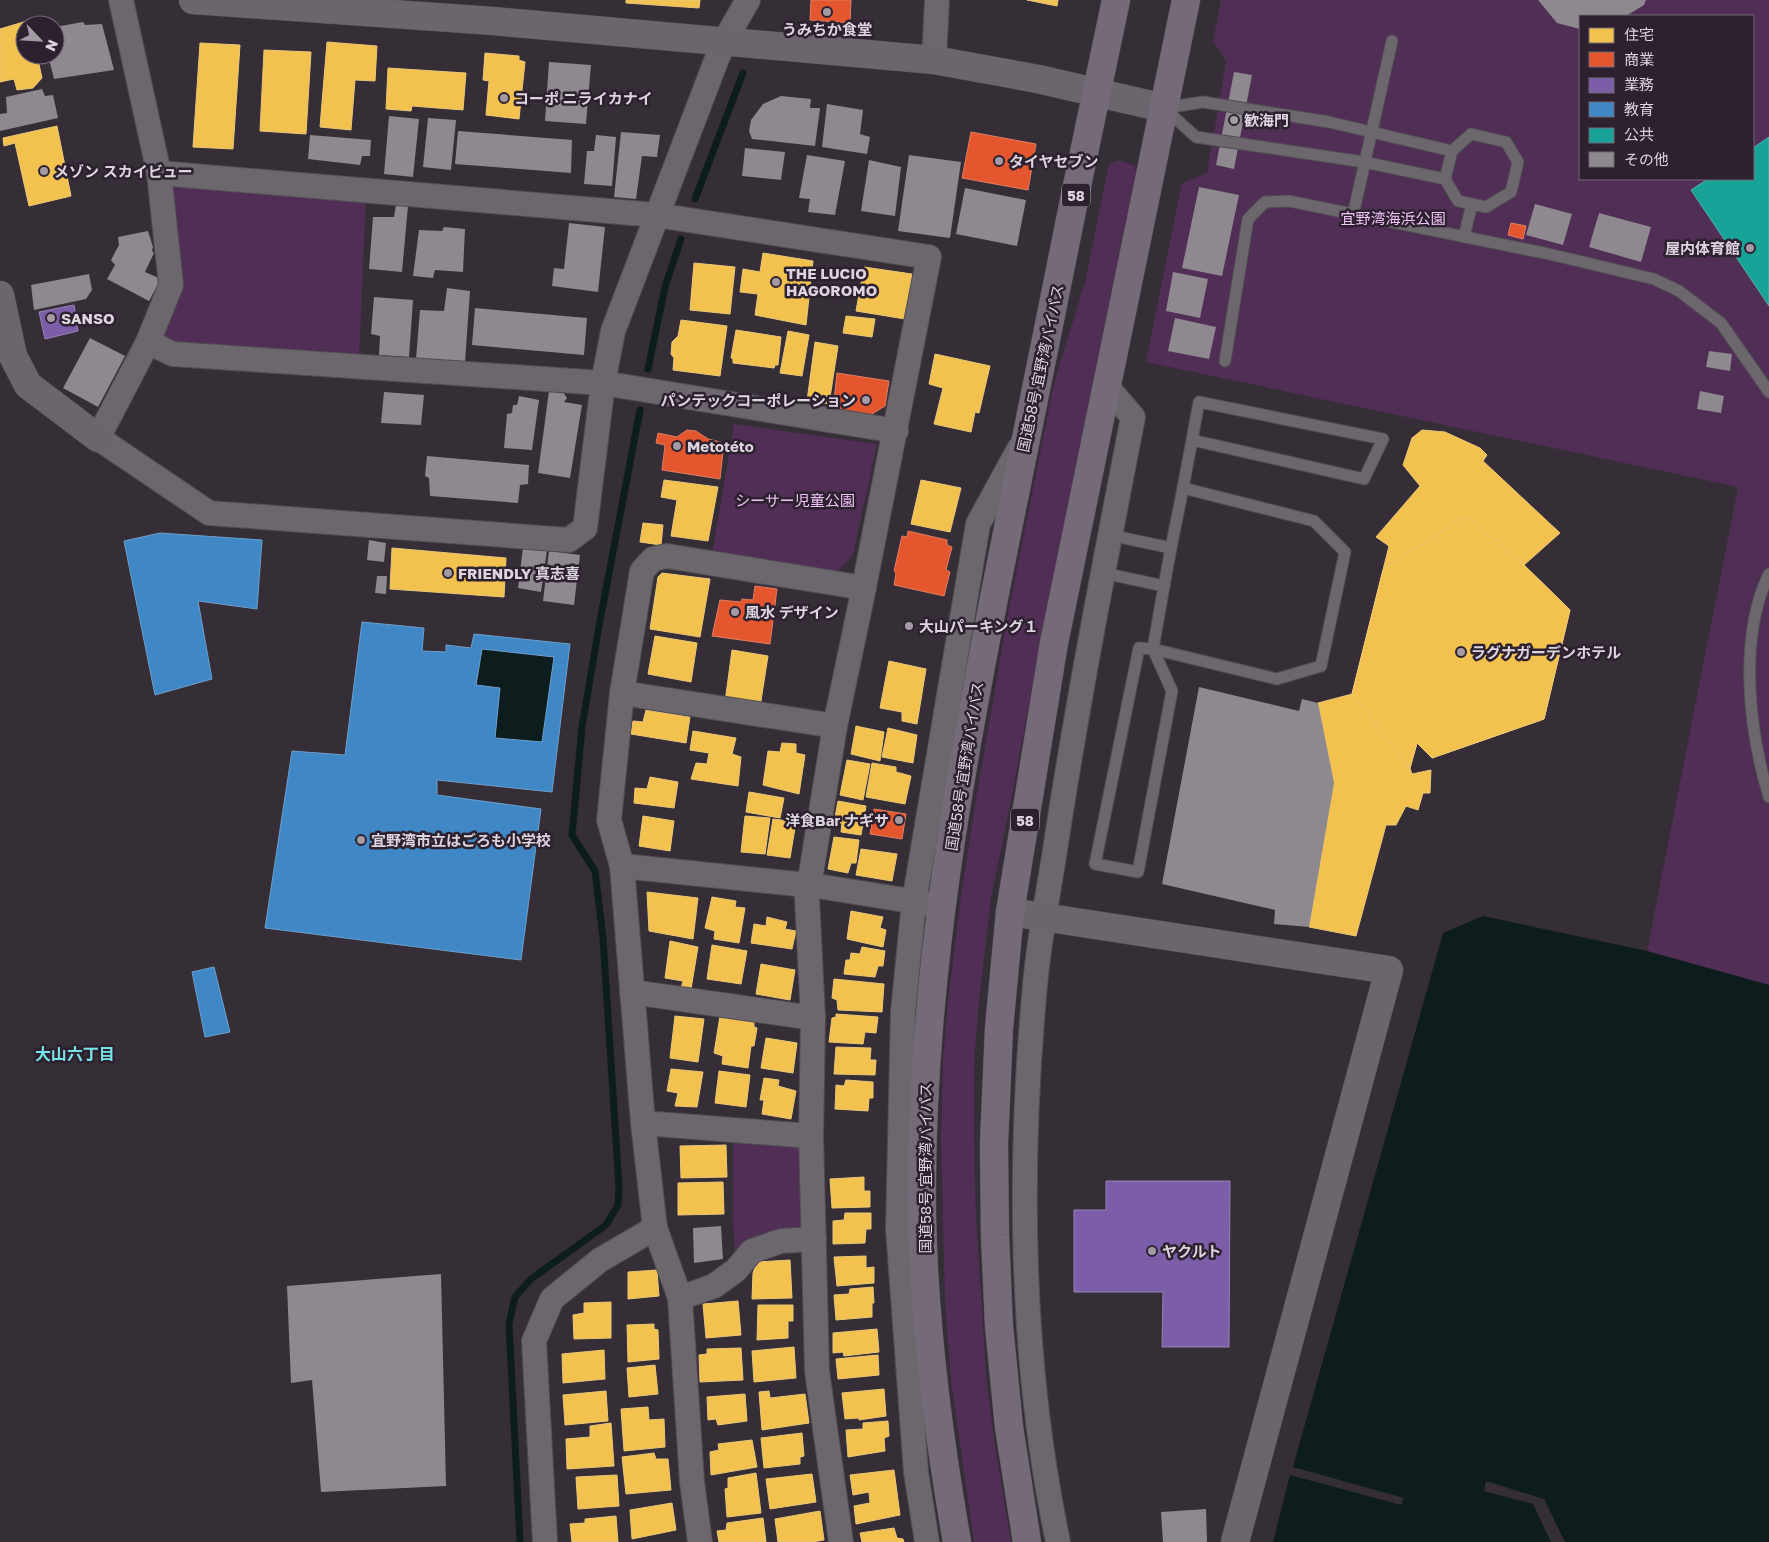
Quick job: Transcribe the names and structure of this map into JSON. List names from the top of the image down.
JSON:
{
  "streets": {
    "highway": ["58", "国道58号 宜野湾バイパス"]
  },
  "districts": ["大山六丁目"],
  "parks": ["宜野湾海浜公園", "シーサー児童公園"],
  "places": [
    "うみちか食堂",
    "コーポ ニライカナイ",
    "歓海門",
    "タイヤセブン",
    "メゾン スカイビュー",
    "屋内体育館",
    "THE LUCIO HAGOROMO",
    "SANSO",
    "パンテックコーポレーション",
    "Metotéto",
    "FRIENDLY 真志喜",
    "風水 デザイン",
    "大山パーキング１",
    "ラグナガーデンホテル",
    "洋食Bar ナギサ",
    "宜野湾市立はごろも小学校",
    "ヤクルト"
  ],
  "legend": [
    "住宅",
    "商業",
    "業務",
    "教育",
    "公共",
    "その他"
  ],
  "north": "bottom right"
}
